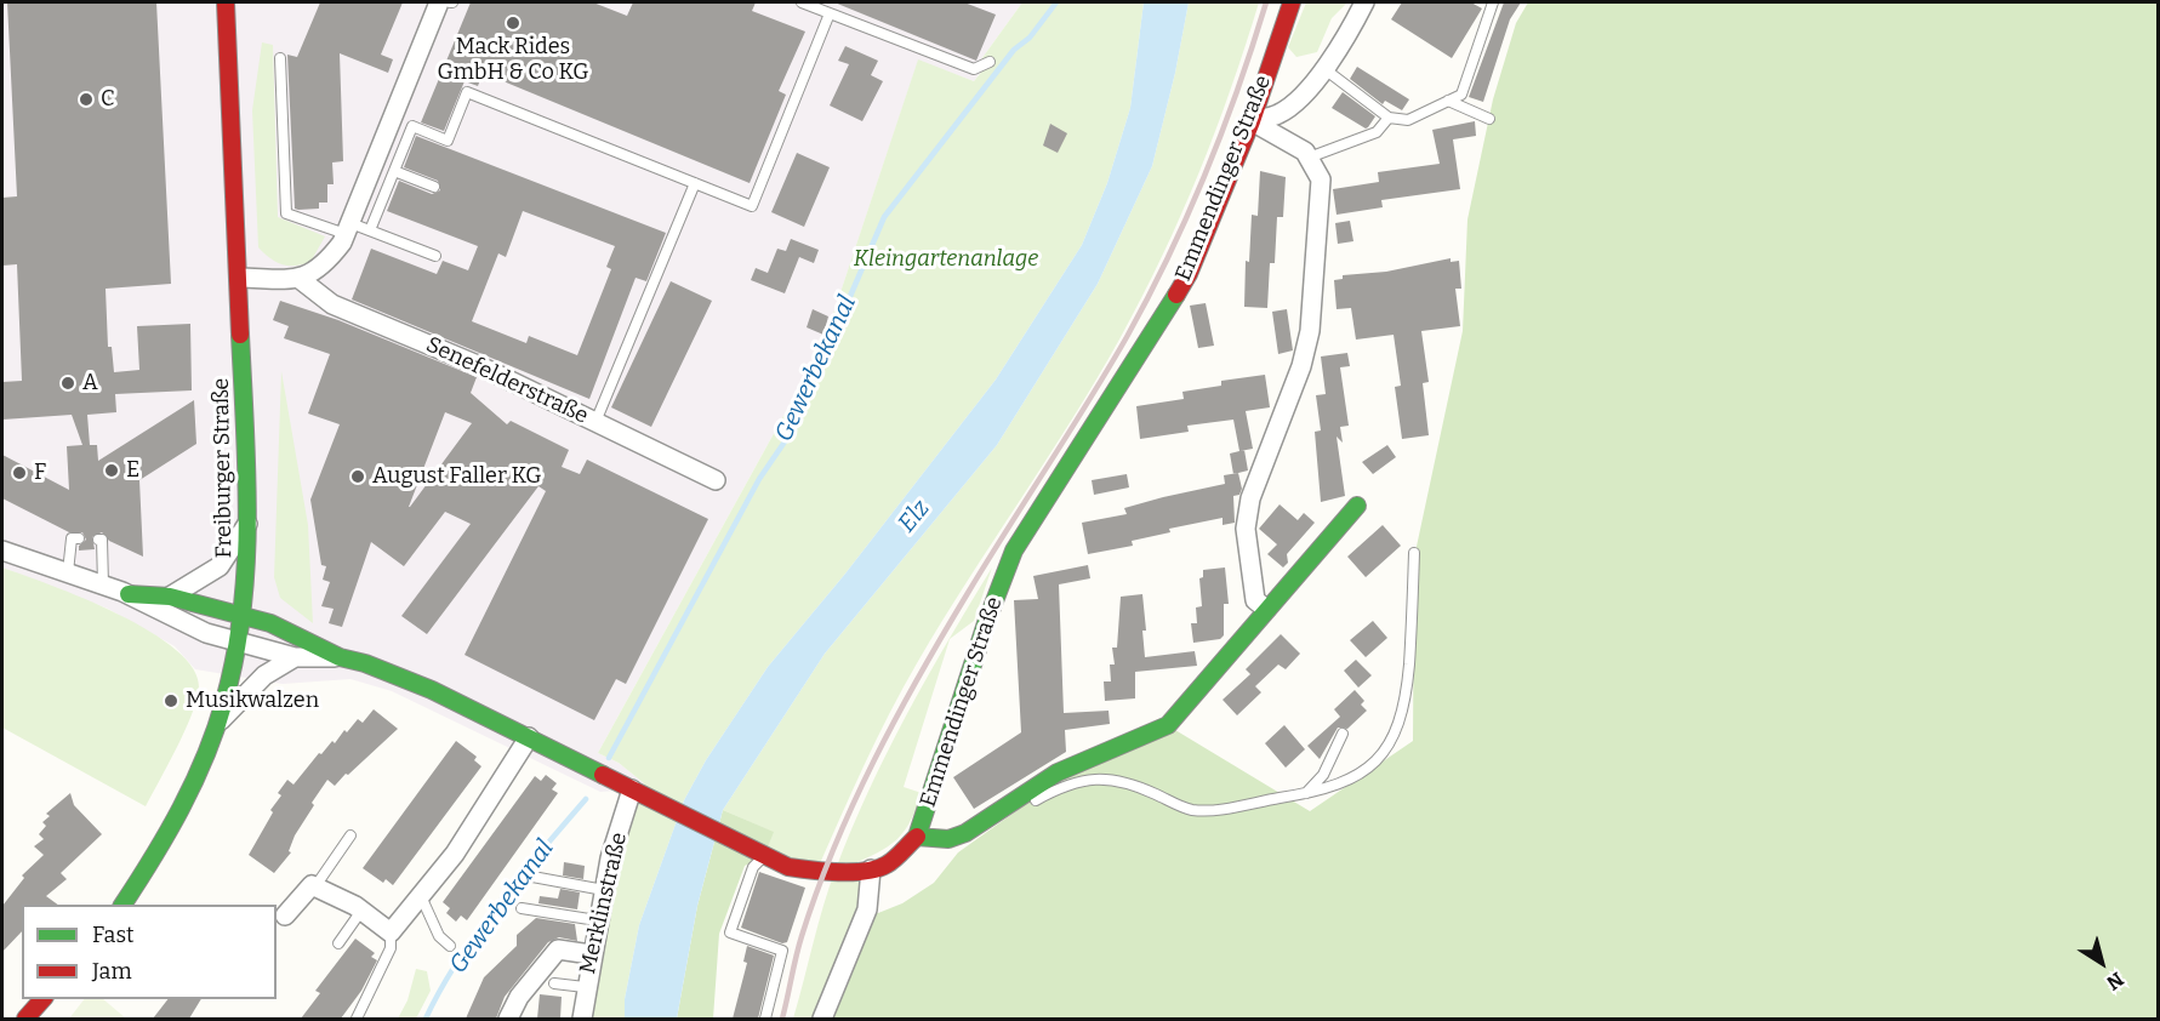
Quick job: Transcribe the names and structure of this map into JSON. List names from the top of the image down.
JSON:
{
  "streets": {
    "street": [
      "Emmendinger Straße",
      "Senefelderstraße",
      "Freiburger Straße",
      "Merklinstraße"
    ]
  },
  "crossings": [
    ["Emmendinger Straße", "Freiburger Straße"],
    ["Emmendinger Straße", "Merklinstraße"]
  ],
  "water": ["Gewerbekanal", "Elz"],
  "parks": ["Kleingartenanlage"],
  "places": [
    "Mack Rides GmbH & Co KG",
    "C",
    "A",
    "E",
    "F",
    "August Faller KG",
    "Musikwalzen"
  ],
  "legend": ["Fast", "Jam"],
  "north": "bottom right"
}
